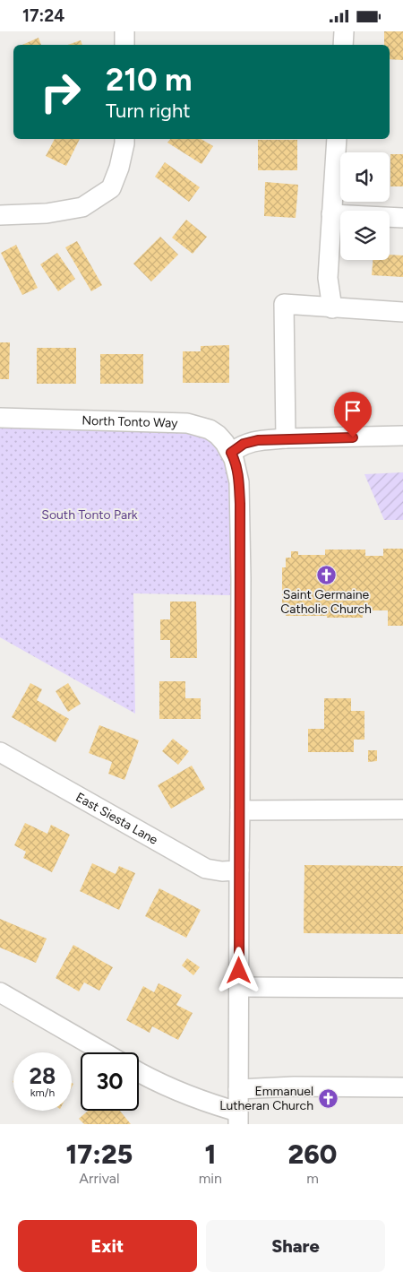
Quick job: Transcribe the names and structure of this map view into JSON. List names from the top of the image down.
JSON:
{
  "streets": {
    "street": ["North Tonto Way", "East Siesta Lane"]
  },
  "parks": ["South Tonto Park"],
  "places": {
    "church": ["Saint Germaine Catholic Church", "Emmanuel Lutheran Church"]
  },
  "page": {
    "status": "17:24",
    "turn": ["210 m", "Turn right"],
    "speed": "28 km/h",
    "limit": "30",
    "eta": [
      "17:25",
      "Arrival",
      "1",
      "min",
      "260",
      "m"
    ],
    "buttons": ["Exit", "Share"]
  }
}
